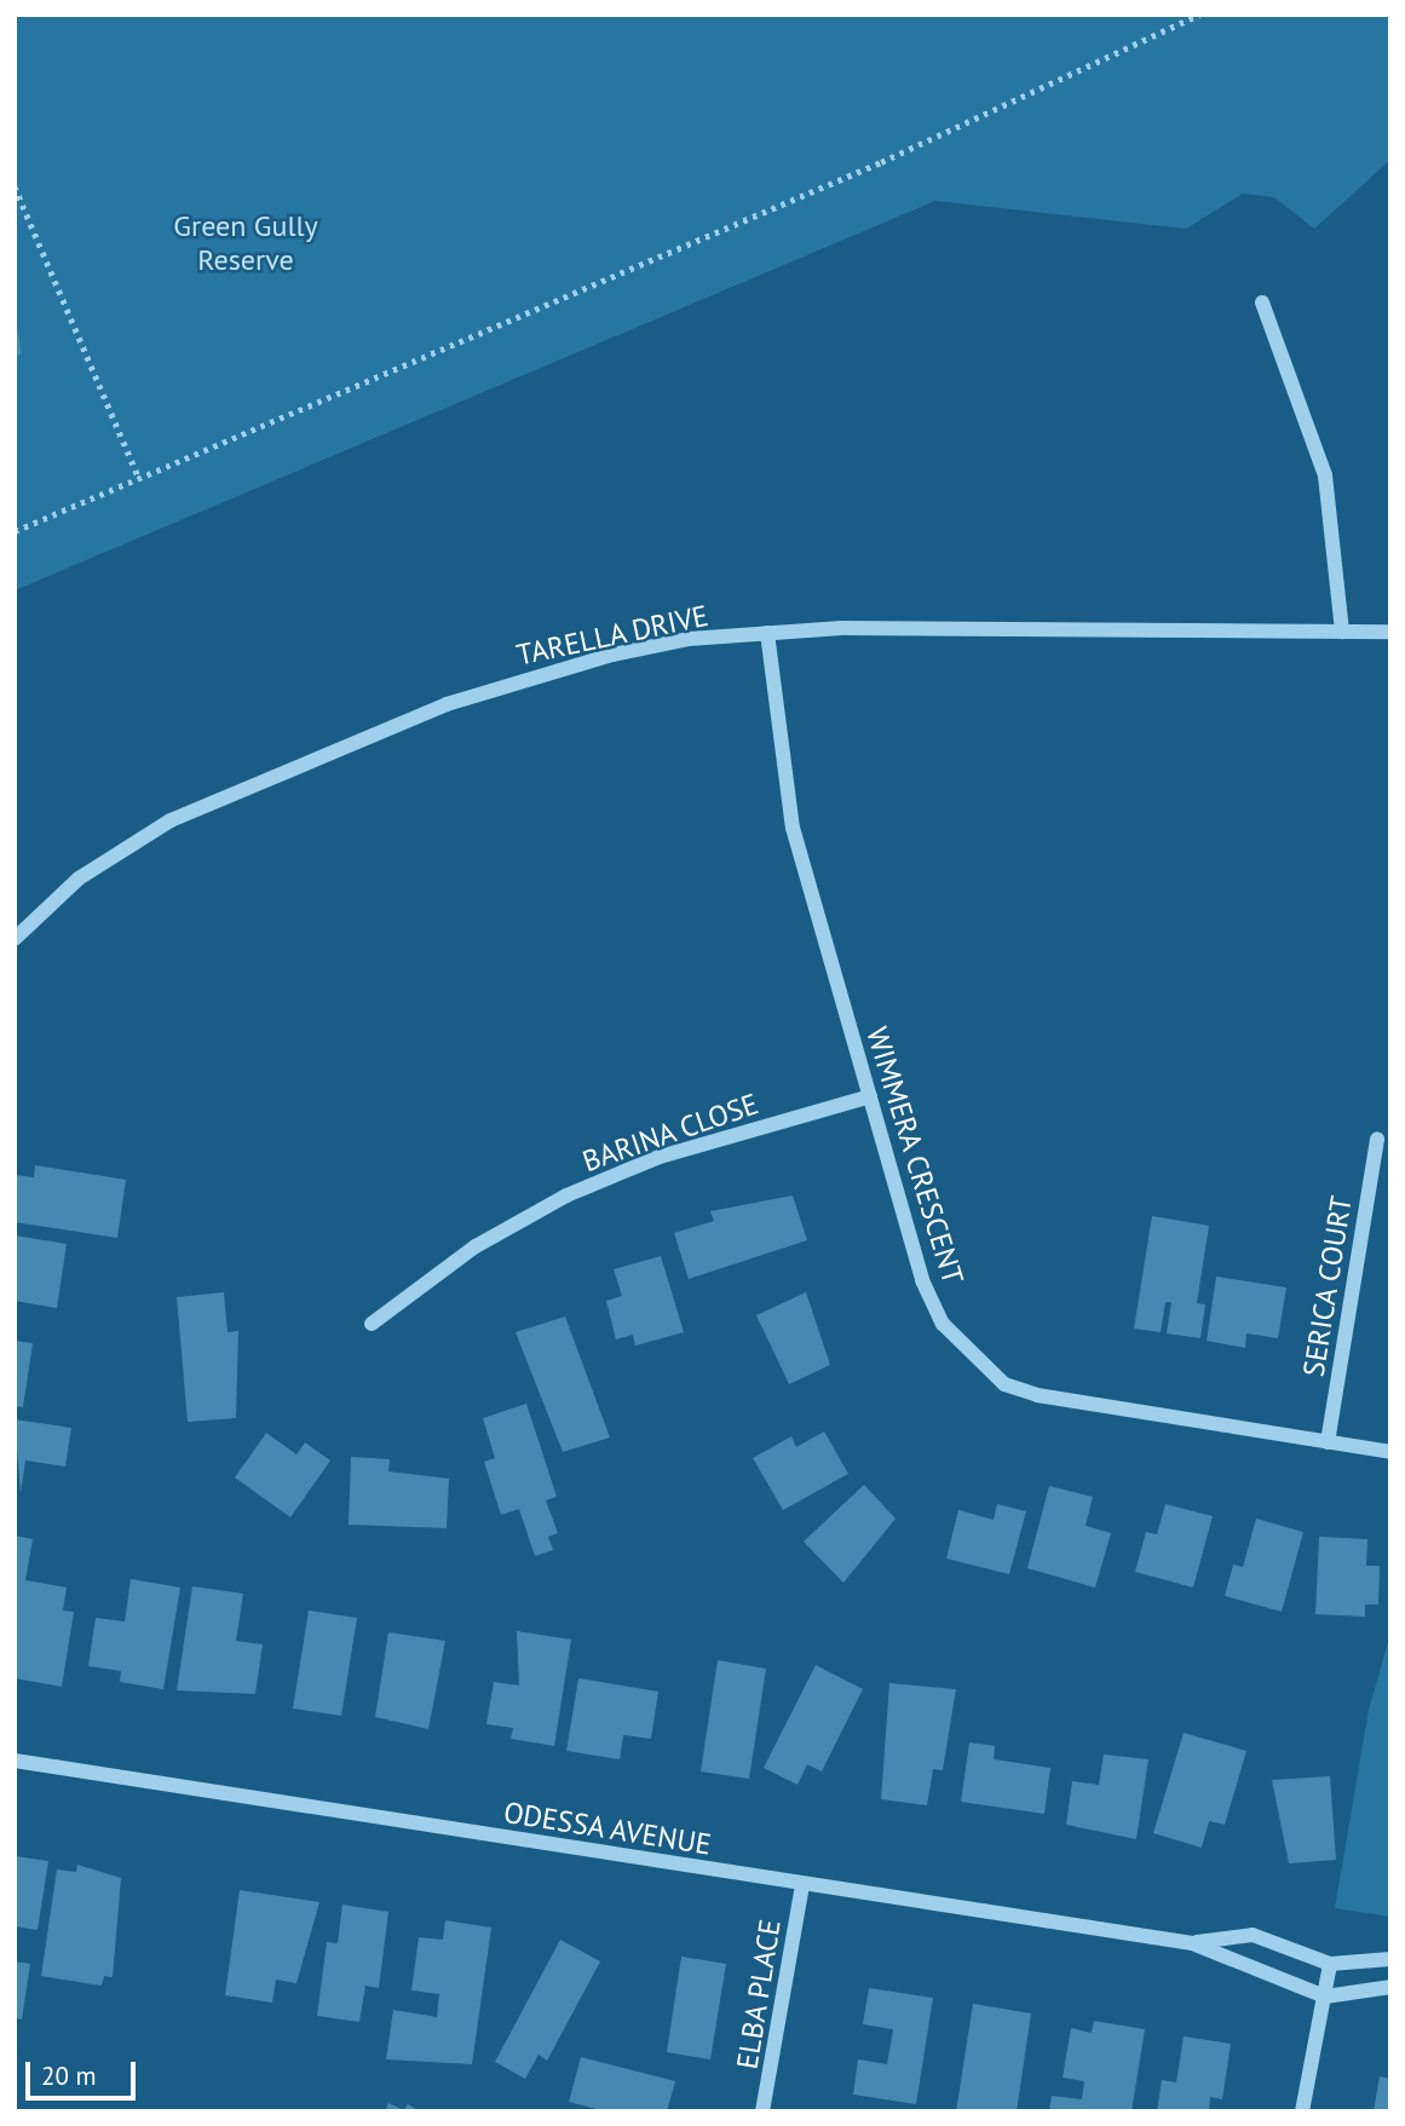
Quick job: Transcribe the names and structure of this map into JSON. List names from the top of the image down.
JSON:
{
  "streets": {
    "street": [
      "TARELLA DRIVE",
      "BARINA CLOSE",
      "WIMMERA CRESCENT",
      "SERICA COURT",
      "ODESSA AVENUE",
      "ELBA PLACE"
    ]
  },
  "crossings": [
    ["TARELLA DRIVE", "WIMMERA CRESCENT"],
    ["BARINA CLOSE", "WIMMERA CRESCENT"],
    ["WIMMERA CRESCENT", "SERICA COURT"],
    ["ODESSA AVENUE", "ELBA PLACE"]
  ],
  "parks": ["Green Gully Reserve"],
  "scale_bar": "20 m"
}
